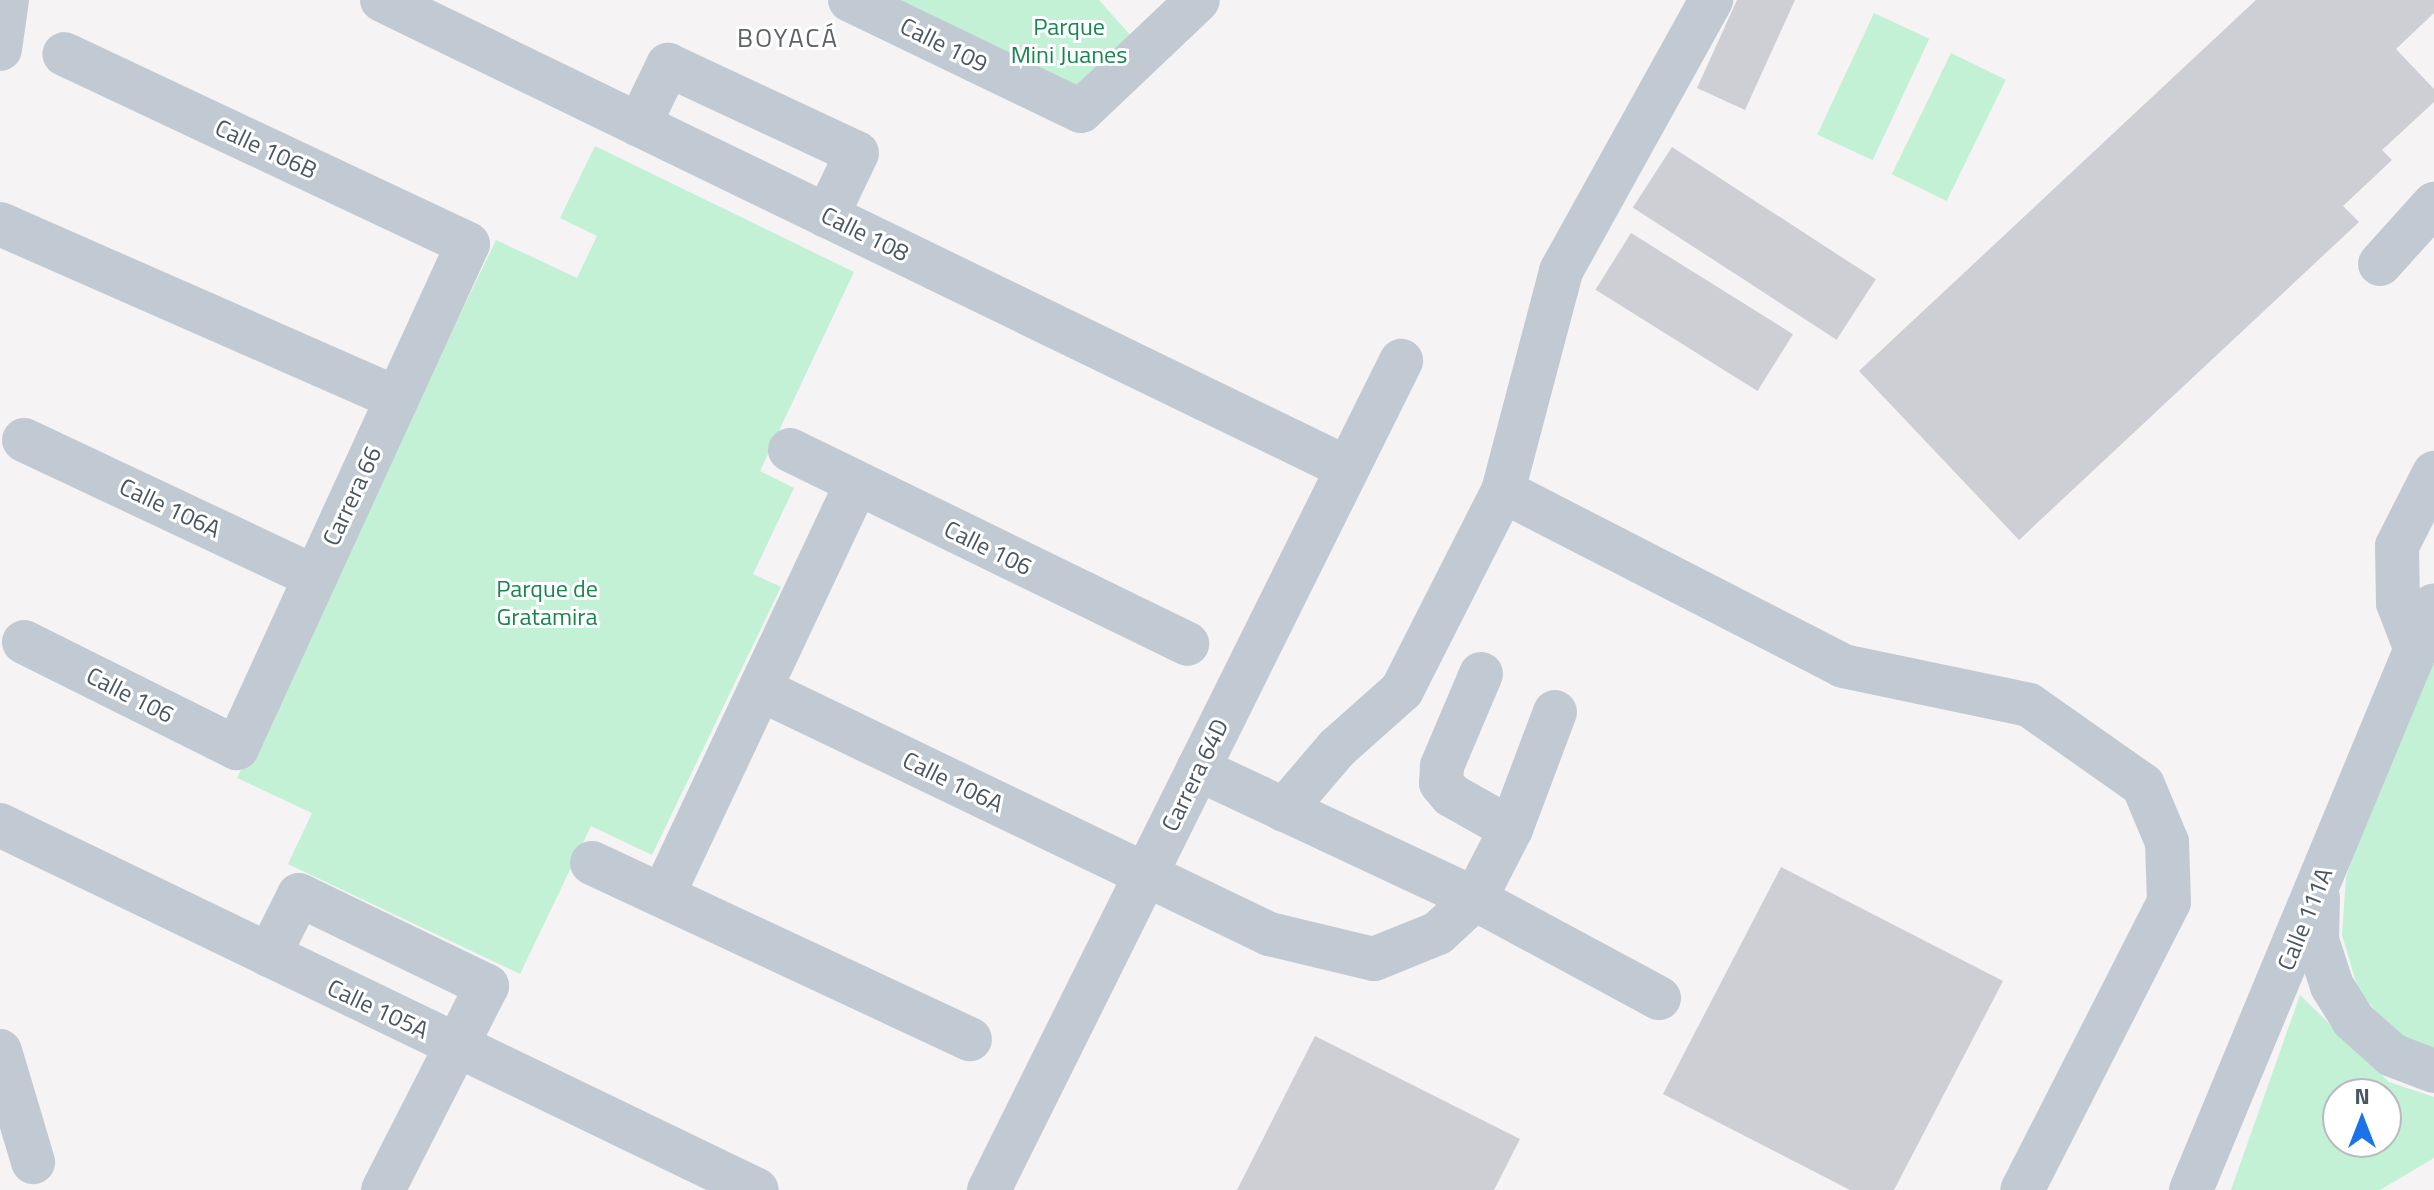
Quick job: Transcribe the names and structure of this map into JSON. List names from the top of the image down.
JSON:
{
  "streets": {
    "street": [
      "Calle 109",
      "Calle 106B",
      "Calle 108",
      "Carrera 66",
      "Calle 106A",
      "Calle 106",
      "Carrera 64D",
      "Calle 111A",
      "Calle 105A"
    ]
  },
  "crossings": [
    ["Calle 106B", "Carrera 66"],
    ["Calle 108", "Carrera 64D"],
    ["Carrera 66", "Calle 106A"],
    ["Carrera 66", "Calle 106"],
    ["Calle 106A", "Carrera 64D"]
  ],
  "districts": ["BOYACÁ"],
  "parks": ["Parque Mini Juanes", "Parque de Gratamira"],
  "north": "top"
}
